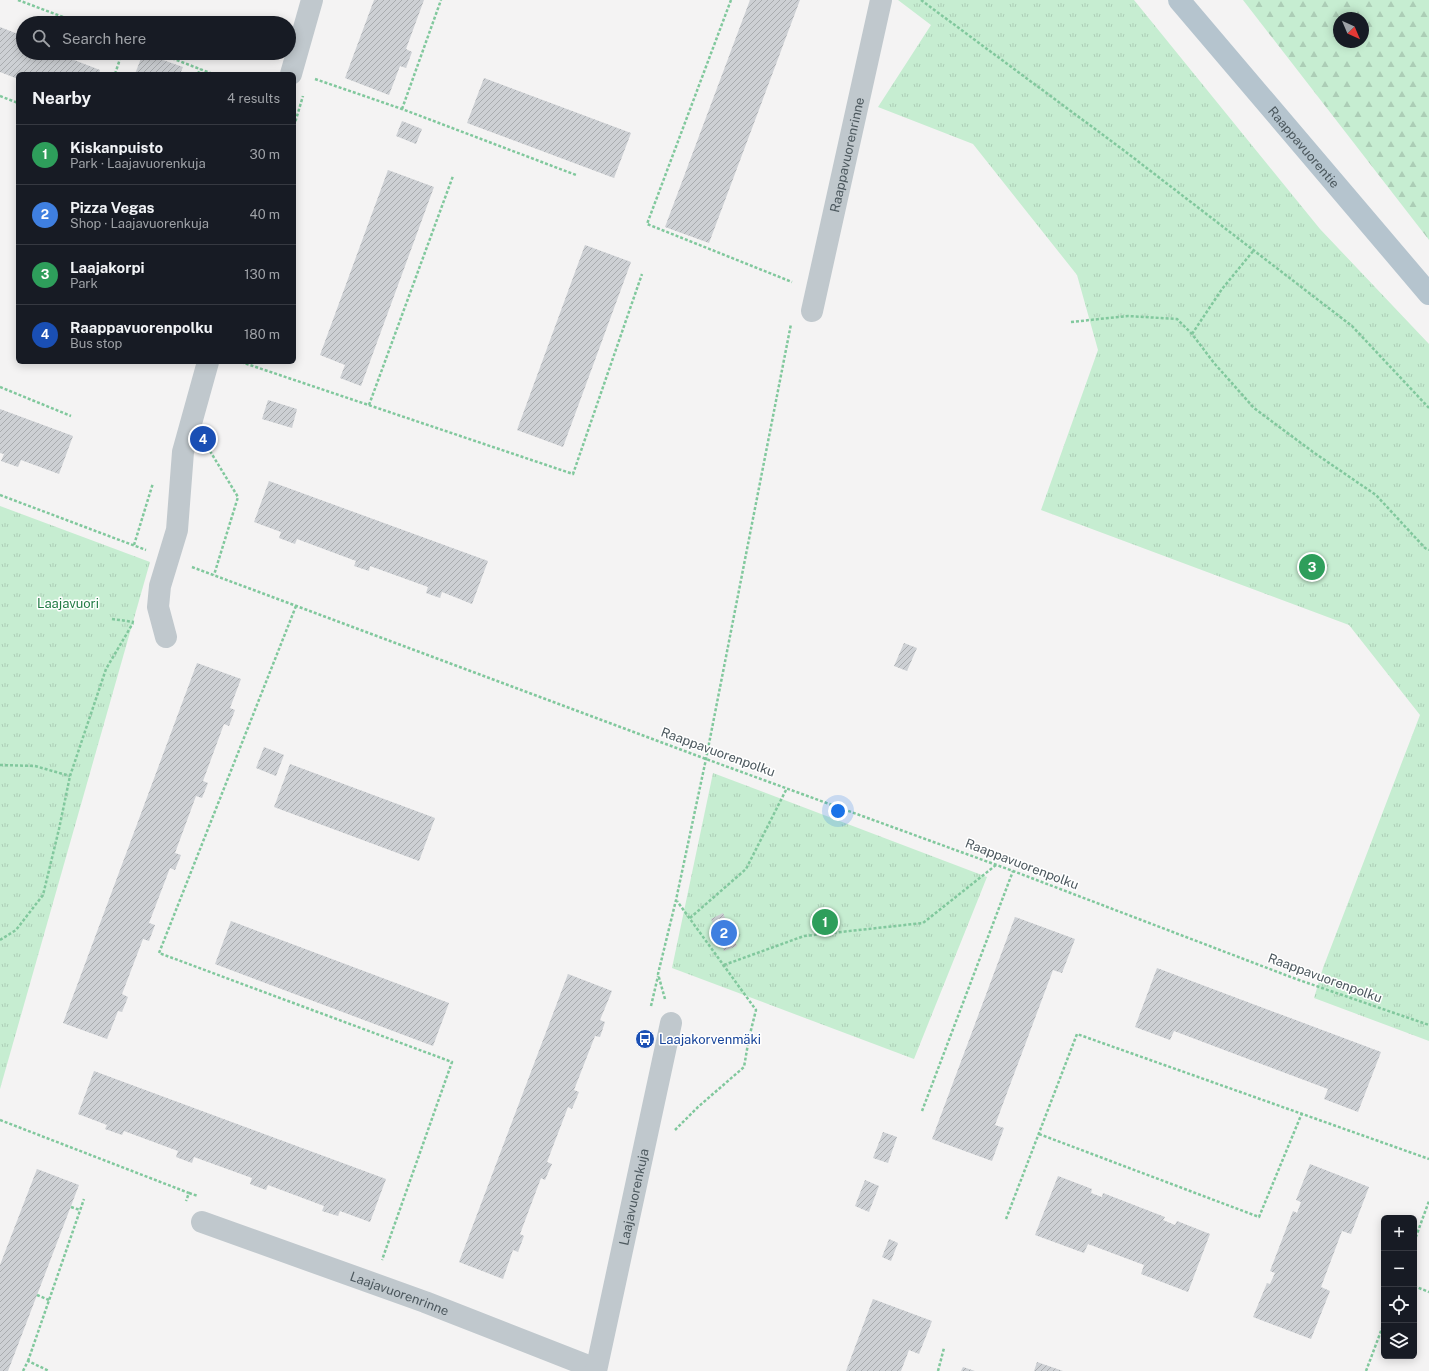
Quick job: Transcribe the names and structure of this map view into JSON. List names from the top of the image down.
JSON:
{
  "streets": {
    "main road": ["Raappavuorentie"],
    "street": ["Raappavuorenrinne", "Laajavuorenkuja", "Laajavuorenrinne"],
    "path": ["Raappavuorenpolku"]
  },
  "crossings": [
    ["Laajavuorenkuja", "Laajavuorenrinne"]
  ],
  "parks": ["Laajavuori"],
  "places": {
    "bus stop": ["Laajakorvenmäki"]
  },
  "north": "bottom right",
  "page": {
    "search": "Search here",
    "heading": ["Nearby", "4 results"],
    "list": [
      {
        "mark": "1",
        "name": "Kiskanpuisto",
        "note": "Park · Laajavuorenkuja",
        "value": "30 m"
      },
      {
        "mark": "2",
        "name": "Pizza Vegas",
        "note": "Shop · Laajavuorenkuja",
        "value": "40 m"
      },
      {
        "mark": "3",
        "name": "Laajakorpi",
        "note": "Park",
        "value": "130 m"
      },
      {
        "mark": "4",
        "name": "Raappavuorenpolku",
        "note": "Bus stop",
        "value": "180 m"
      }
    ],
    "pins": [
      "4",
      "3",
      "1",
      "2"
    ],
    "map_buttons": ["+", "−"]
  }
}
